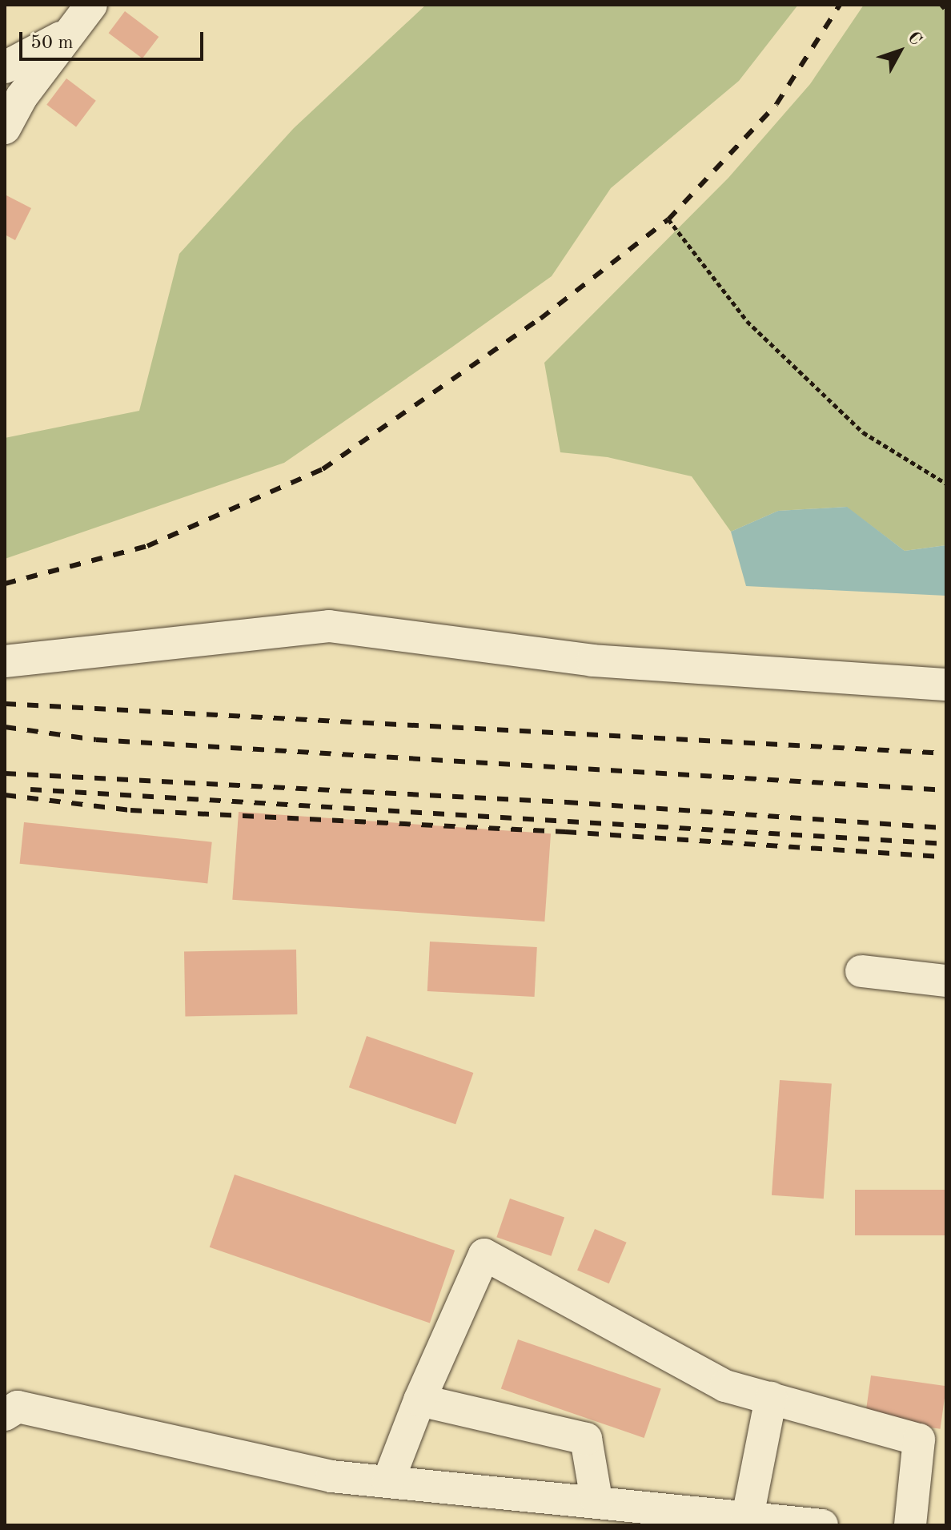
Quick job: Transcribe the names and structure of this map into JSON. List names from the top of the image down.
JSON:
{
  "scale_bar": "50 m",
  "north": "top right"
}
